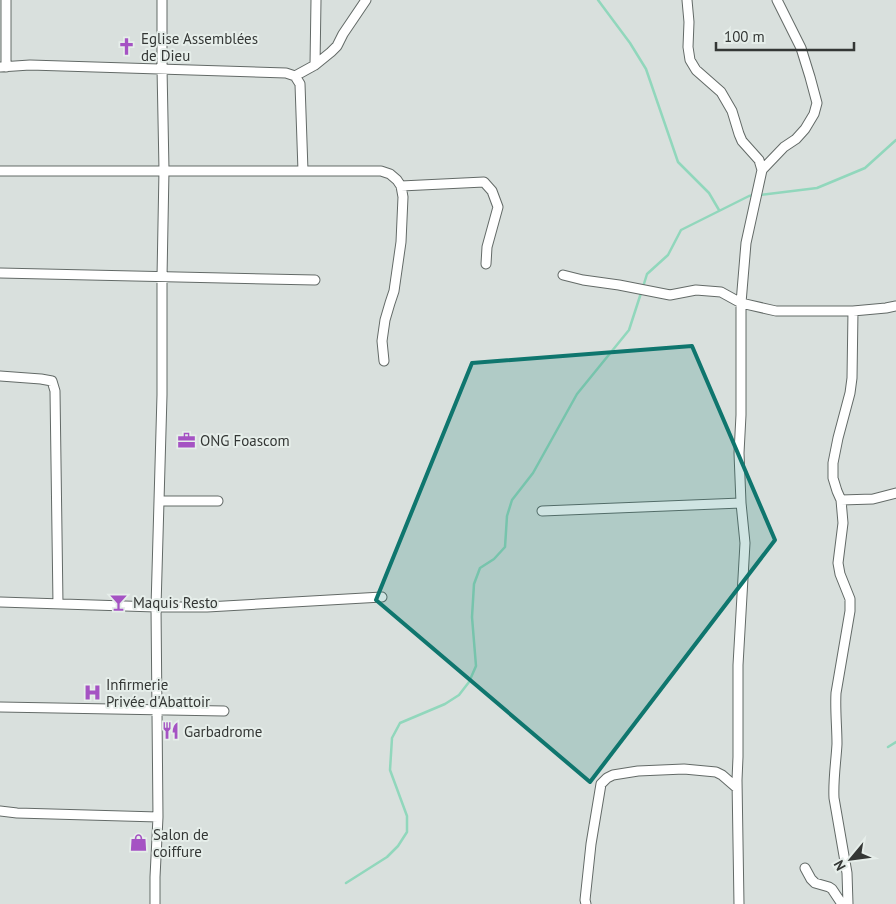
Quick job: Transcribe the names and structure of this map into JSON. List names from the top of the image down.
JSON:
{
  "places": {
    "church": ["Eglise Assemblées de Dieu"],
    "office": ["ONG Foascom"],
    "bar": ["Maquis Resto"],
    "hospital": ["Infirmerie Privée d'Abattoir"],
    "restaurant": ["Garbadrome"],
    "shop": ["Salon de coiffure"]
  },
  "scale_bar": "100 m",
  "north": "bottom left"
}
